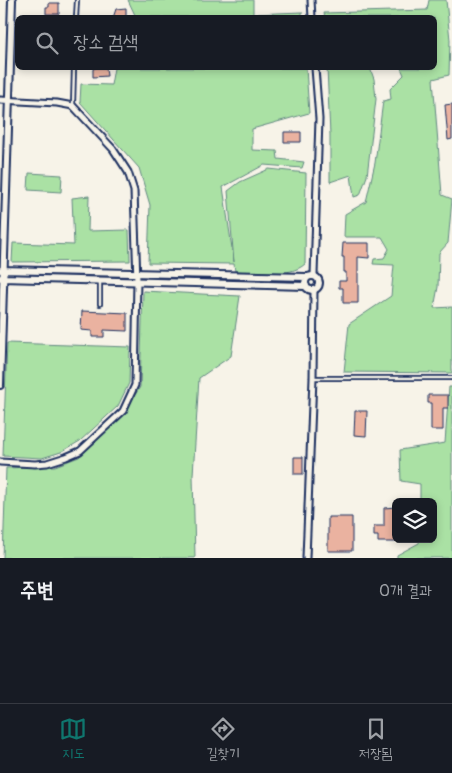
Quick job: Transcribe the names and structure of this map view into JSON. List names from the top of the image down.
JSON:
{
  "page": {
    "search": "장소 검색",
    "heading": ["주변", "0개 결과"],
    "nav": ["지도", "길찾기", "저장됨"]
  }
}
